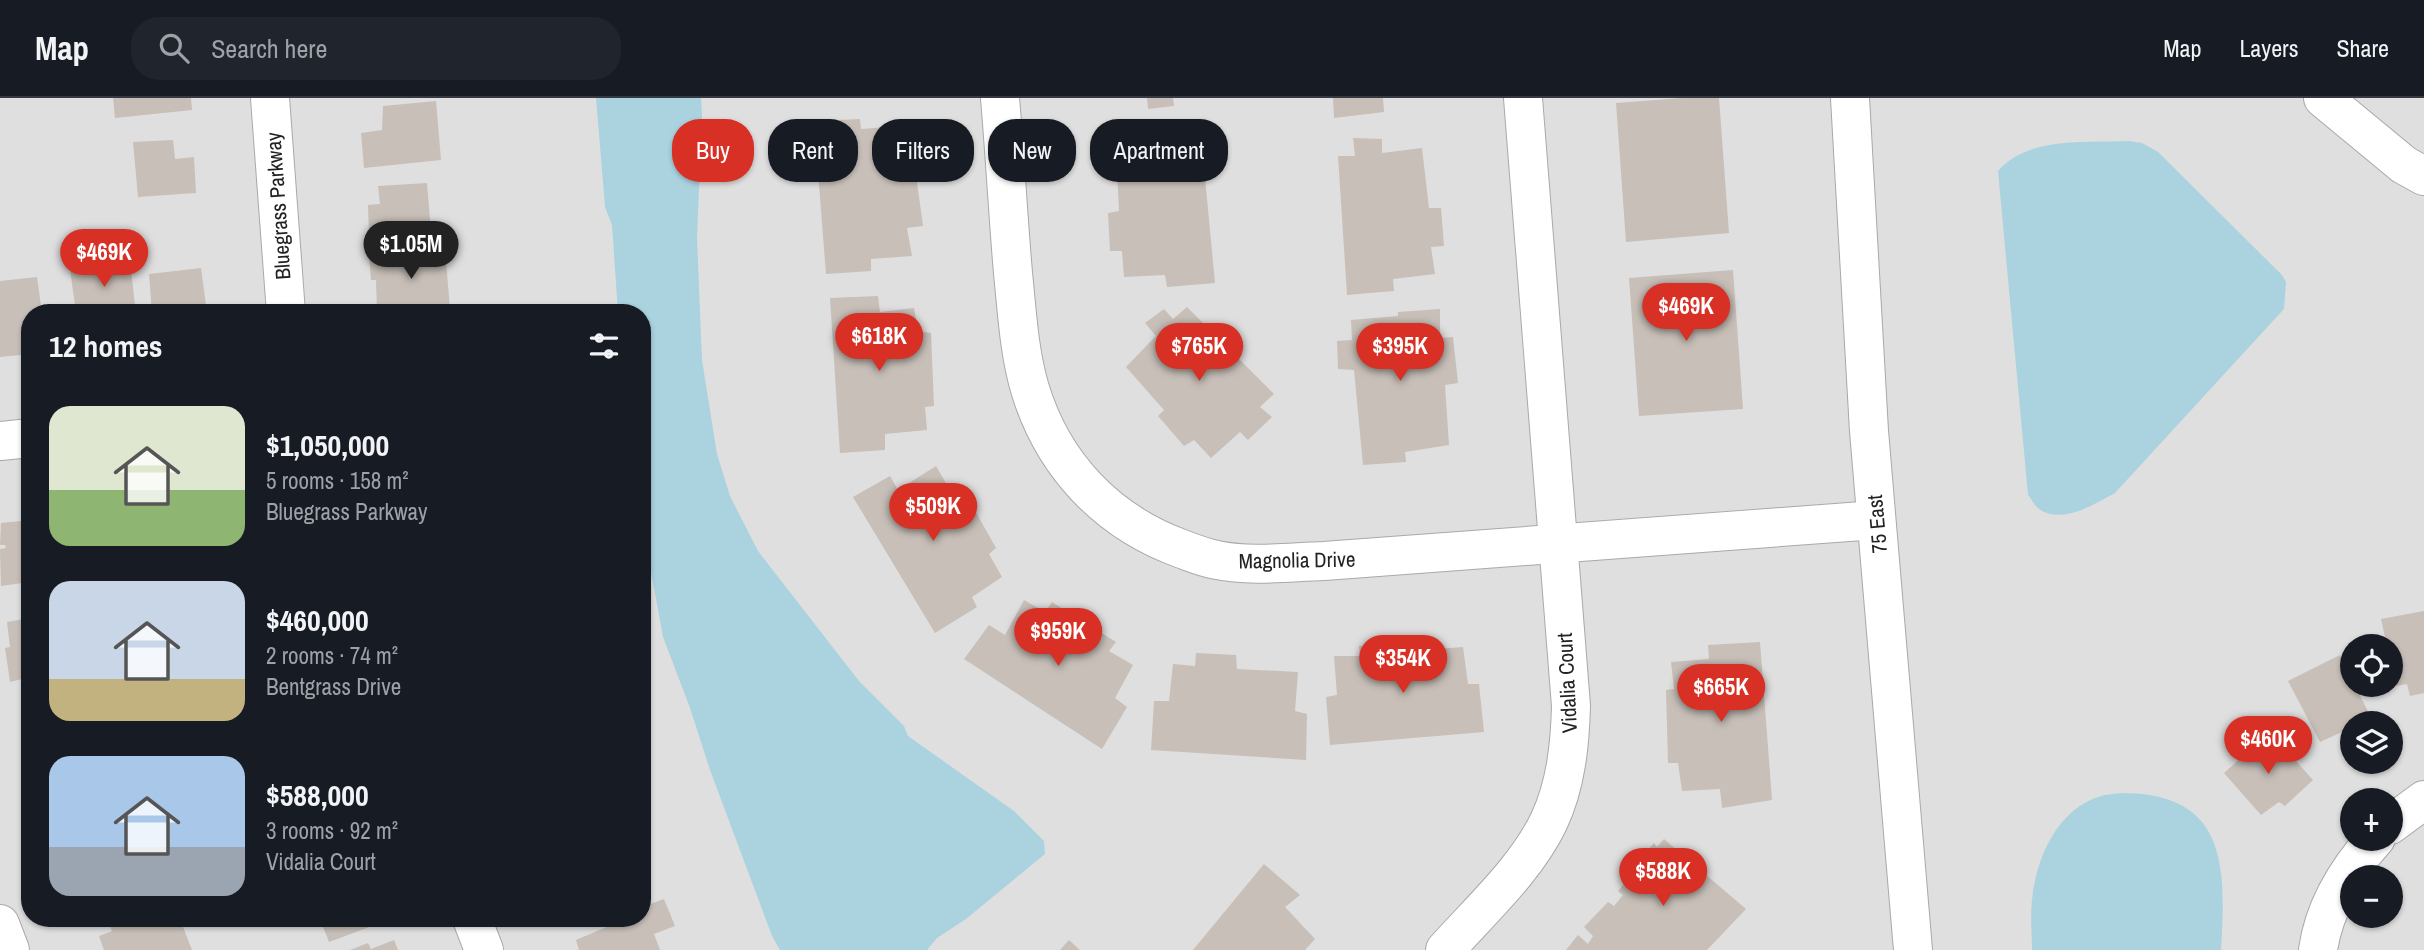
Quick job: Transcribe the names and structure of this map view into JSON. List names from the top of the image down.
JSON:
{
  "streets": {
    "street": [
      "Bluegrass Parkway",
      "75 East",
      "Magnolia Drive",
      "Vidalia Court"
    ]
  },
  "crossings": [
    ["75 East", "Magnolia Drive"],
    ["Magnolia Drive", "Vidalia Court"]
  ],
  "page": {
    "header": "Map",
    "search": "Search here",
    "nav": ["Map", "Layers", "Share"],
    "chip": [
      "Buy",
      "Rent",
      "Filters",
      "New",
      "Apartment"
    ],
    "price": [
      "$1.05M",
      "$469K",
      "$469K",
      "$618K",
      "$765K",
      "$395K",
      "$509K",
      "$959K",
      "$354K",
      "$665K",
      "$460K",
      "$588K"
    ],
    "heading": "12 homes",
    "list": [
      {
        "name": "$1,050,000",
        "note": "5 rooms · 158 m² · Bluegrass Parkway"
      },
      {
        "name": "$460,000",
        "note": "2 rooms · 74 m² · Bentgrass Drive"
      },
      {
        "name": "$588,000",
        "note": "3 rooms · 92 m² · Vidalia Court"
      }
    ],
    "map_buttons": ["+", "−"]
  }
}
